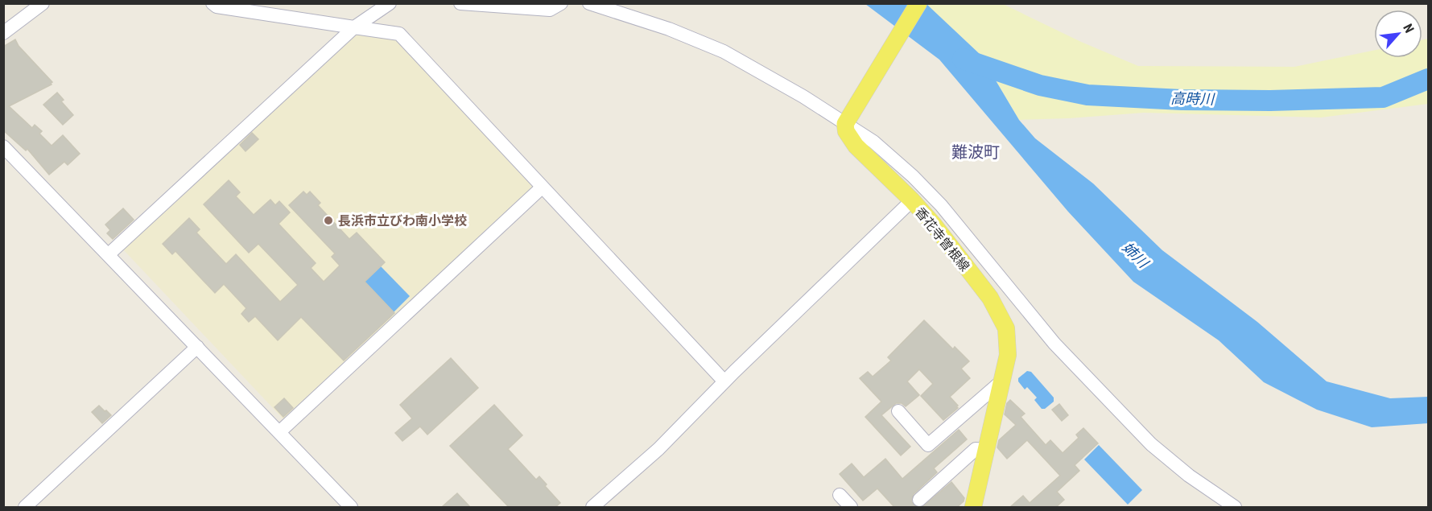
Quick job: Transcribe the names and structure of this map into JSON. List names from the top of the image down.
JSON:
{
  "streets": {
    "main road": ["香花寺曽根線"]
  },
  "districts": ["難波町"],
  "water": ["高時川", "姉川"],
  "places": ["長浜市立びわ南小学校"],
  "north": "top right"
}
